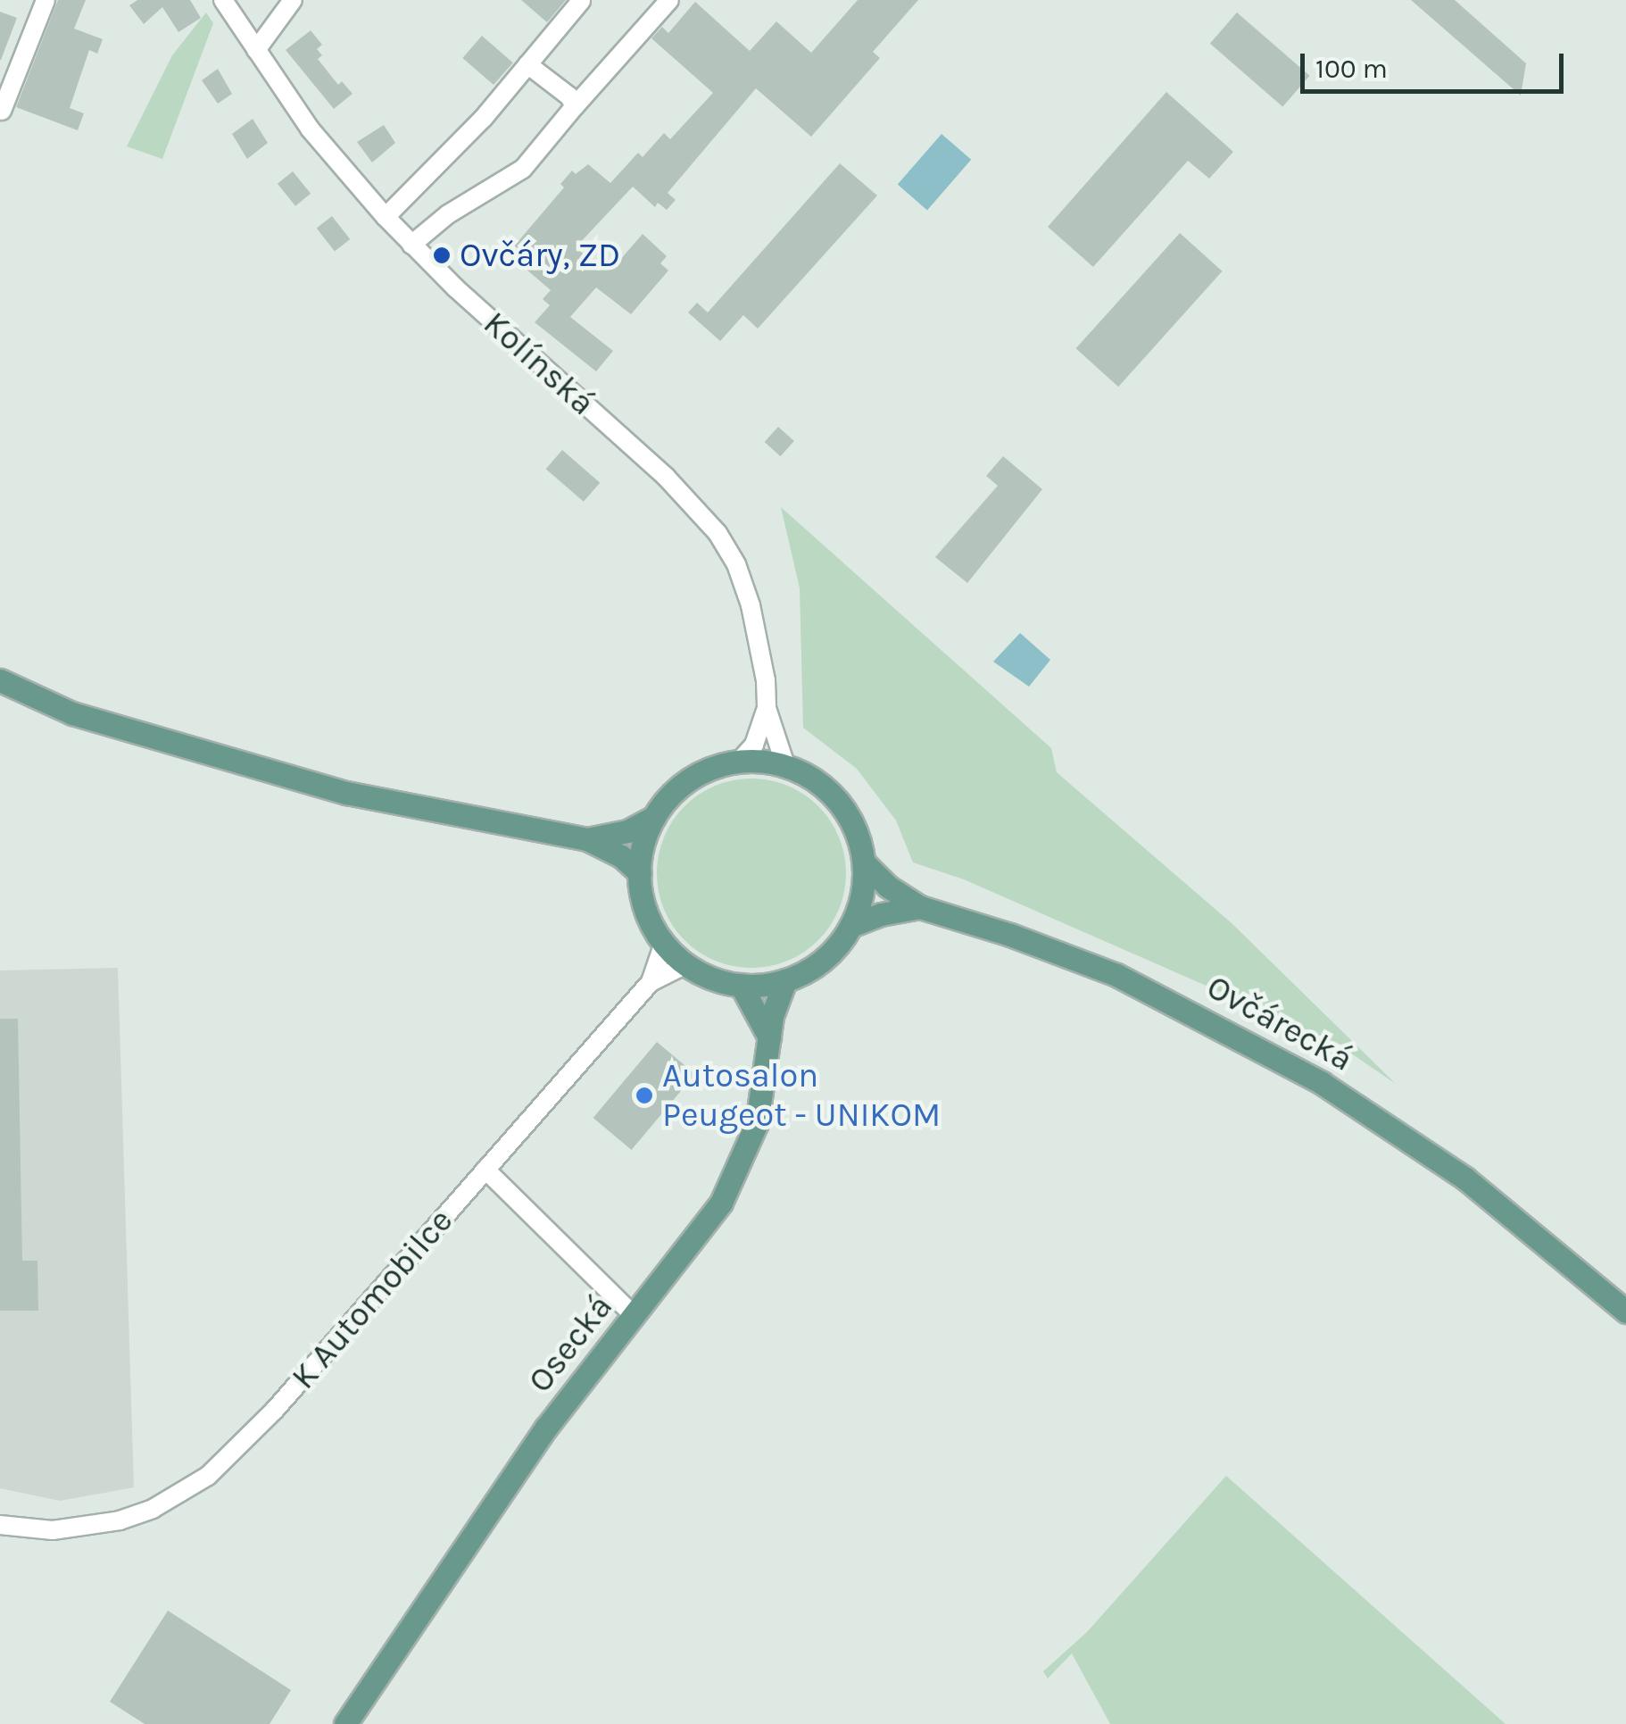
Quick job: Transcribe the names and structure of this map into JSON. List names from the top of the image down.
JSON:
{
  "streets": {
    "main road": ["Ovčárecká", "Osecká"],
    "street": ["Kolínská", "K Automobilce"]
  },
  "crossings": [
    ["Kolínská", "Ovčárecká"],
    ["Kolínská", "K Automobilce"],
    ["Kolínská", "Osecká"],
    ["Ovčárecká", "K Automobilce"],
    ["Ovčárecká", "Osecká"],
    ["K Automobilce", "Osecká"]
  ],
  "places": ["Ovčáry, ZD", "Autosalon Peugeot - UNIKOM"],
  "scale_bar": "100 m"
}
